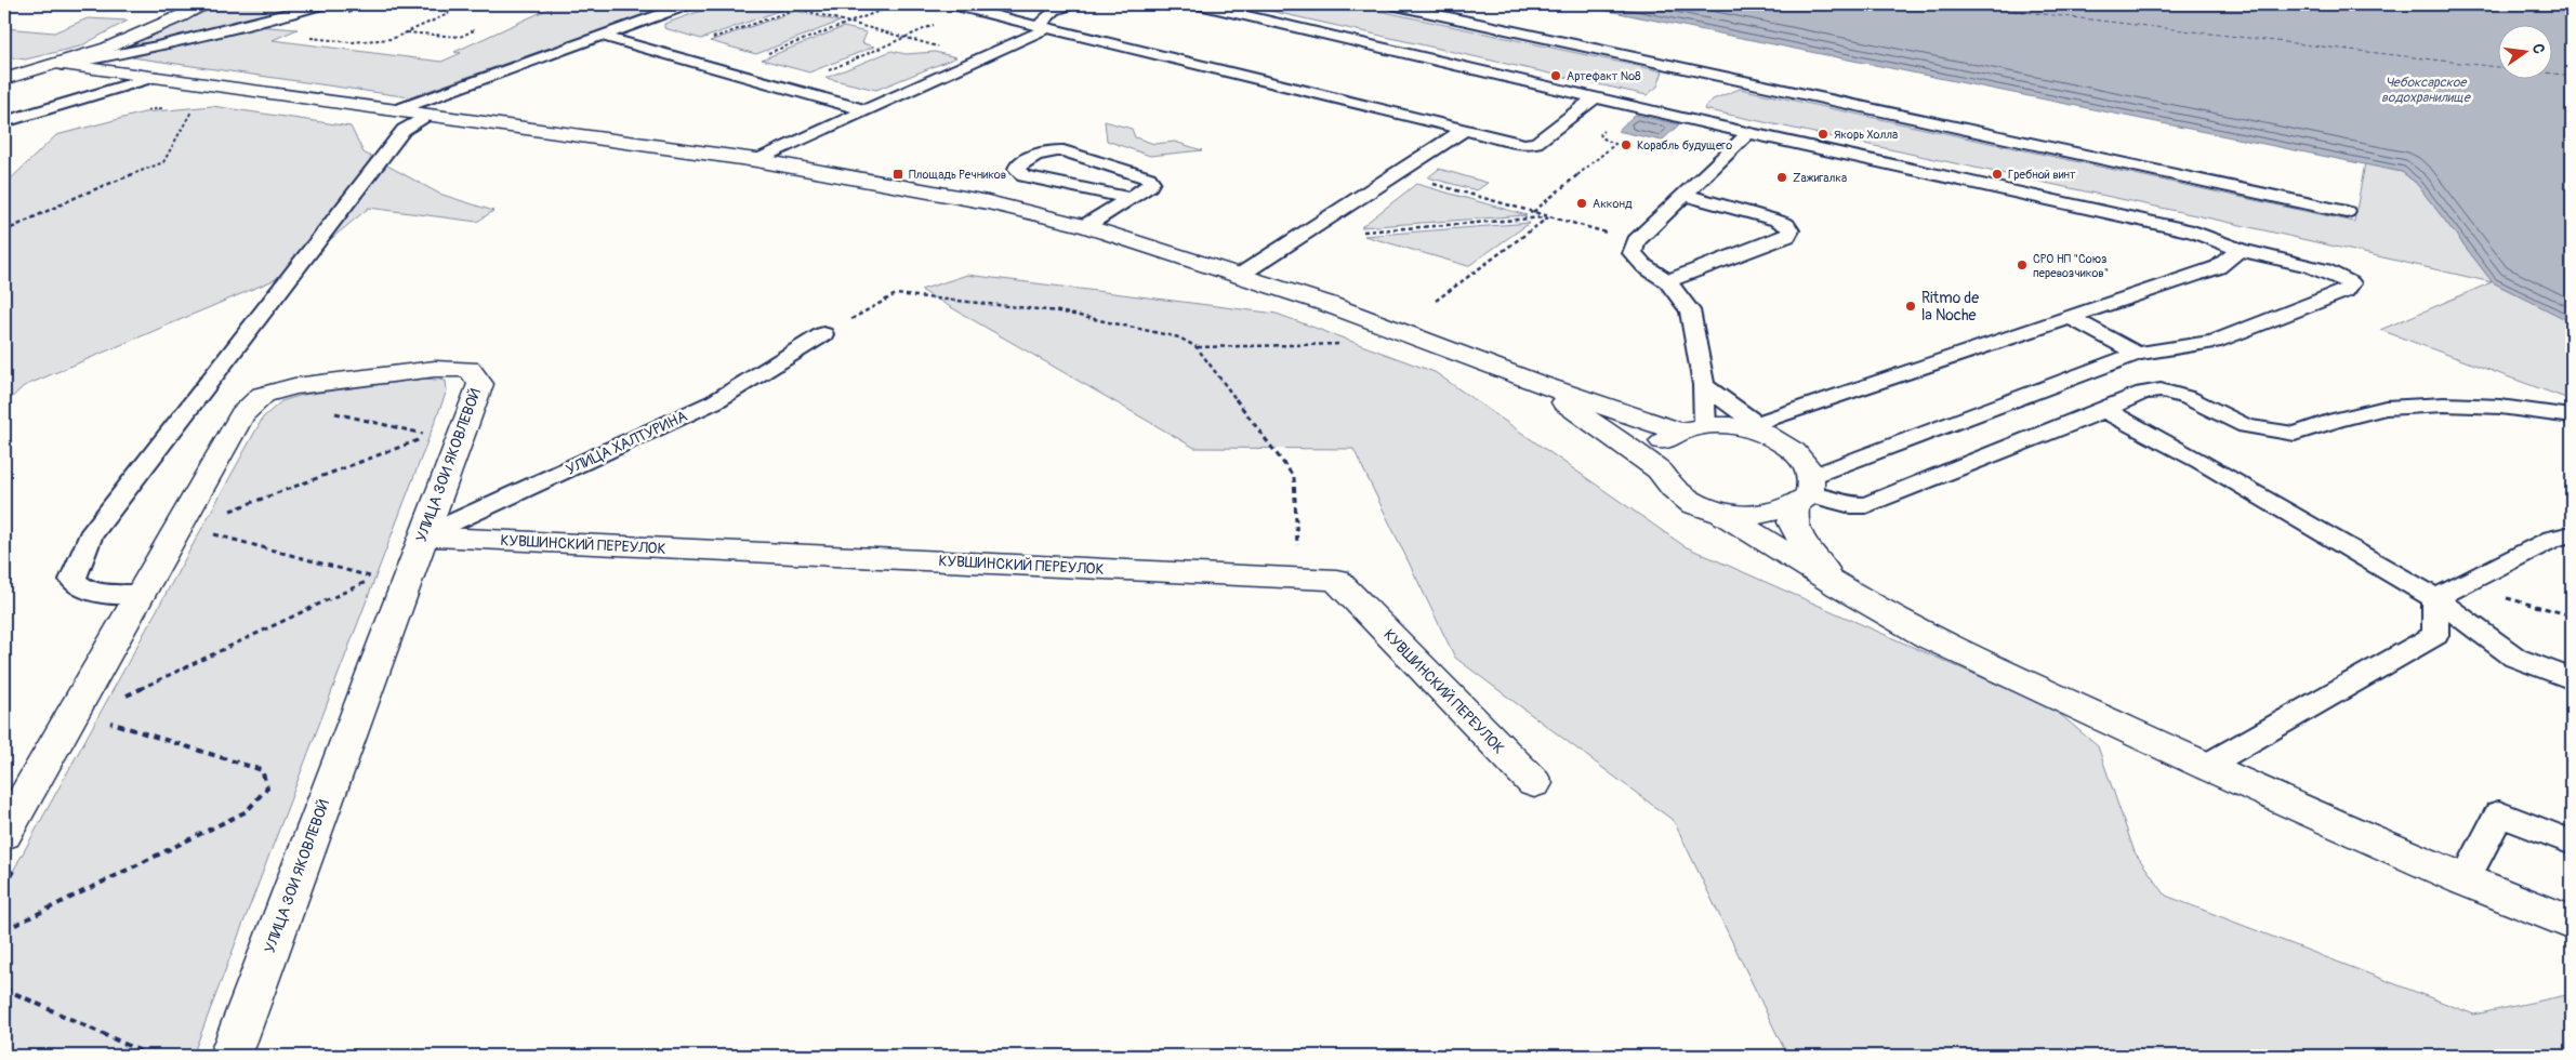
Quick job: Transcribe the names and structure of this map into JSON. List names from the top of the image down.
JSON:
{
  "streets": {
    "street": ["УЛИЦА ЗОИ ЯКОВЛЕВОЙ", "КУВШИНСКИЙ ПЕРЕУЛОК"],
    "lane": ["УЛИЦА ХАЛТУРИНА"]
  },
  "crossings": [
    ["УЛИЦА ХАЛТУРИНА", "УЛИЦА ЗОИ ЯКОВЛЕВОЙ"],
    ["УЛИЦА ХАЛТУРИНА", "КУВШИНСКИЙ ПЕРЕУЛОК"],
    ["УЛИЦА ЗОИ ЯКОВЛЕВОЙ", "КУВШИНСКИЙ ПЕРЕУЛОК"]
  ],
  "water": ["Чебоксарское водохранилище"],
  "places": {
    "other": [
      "Артефакт №8",
      "Якорь Холла",
      "Корабль будущего",
      "Гребной винт",
      "Zажигалка",
      "Акконд",
      "СРО НП \"Союз перевозчиков\"",
      "Ritmo de la Noche"
    ],
    "transit": ["Площадь Речников"]
  },
  "north": "right"
}
